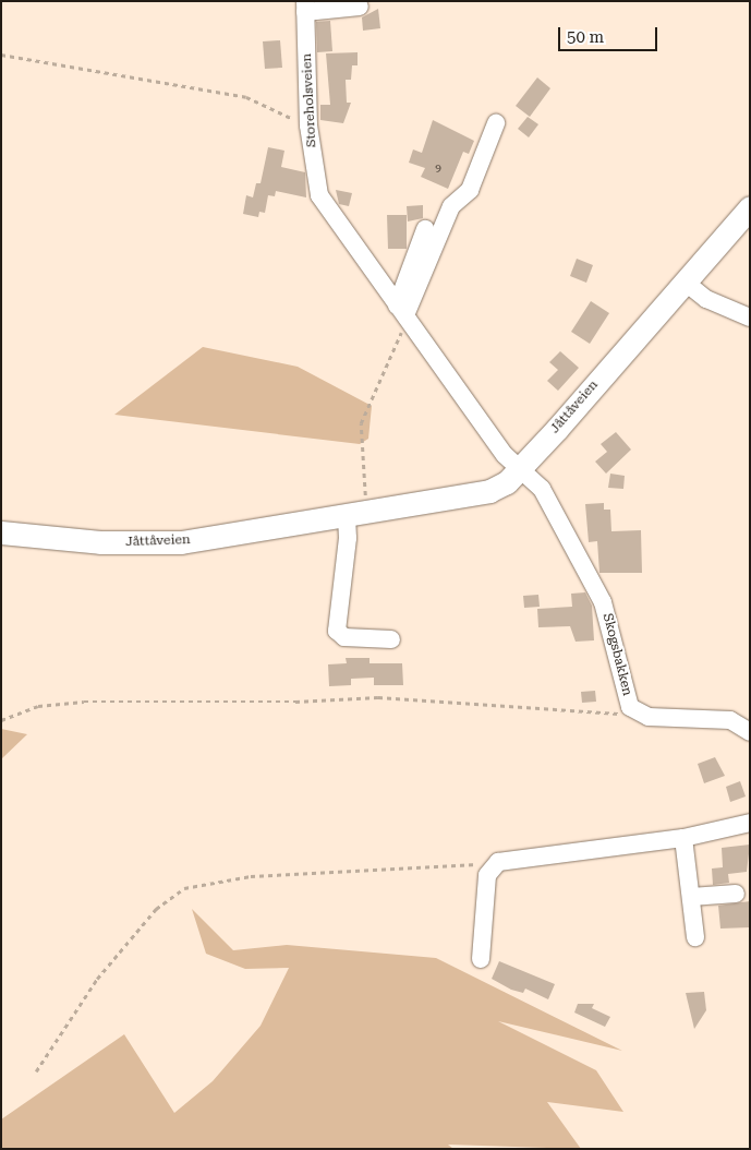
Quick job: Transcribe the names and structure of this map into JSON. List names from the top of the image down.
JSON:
{
  "streets": {
    "main road": ["Jåttåveien"],
    "street": ["Storeholsveien", "Skogsbakken"]
  },
  "crossings": [
    ["Storeholsveien", "Jåttåveien"],
    ["Storeholsveien", "Skogsbakken"],
    ["Jåttåveien", "Skogsbakken"]
  ],
  "house_numbers": ["9"],
  "scale_bar": "50 m"
}
